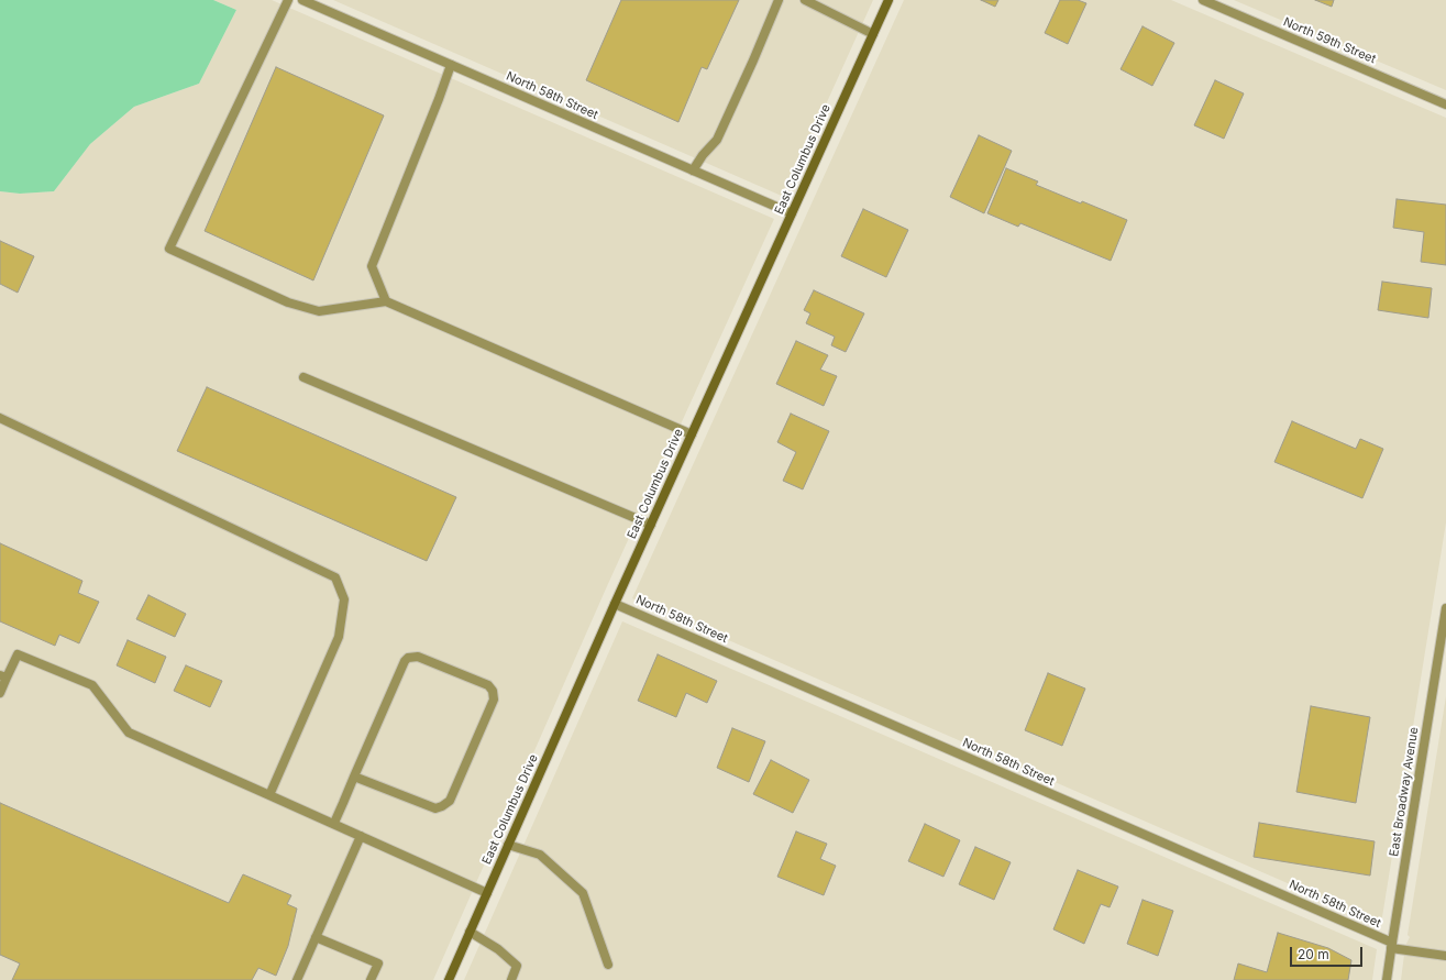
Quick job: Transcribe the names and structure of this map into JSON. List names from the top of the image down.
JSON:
{
  "streets": {
    "main road": ["East Columbus Drive"],
    "street": ["North 59th Street", "North 58th Street", "East Broadway Avenue"]
  },
  "crossings": [
    ["North 58th Street", "East Columbus Drive"],
    ["North 58th Street", "East Broadway Avenue"]
  ],
  "scale_bar": "20 m"
}
